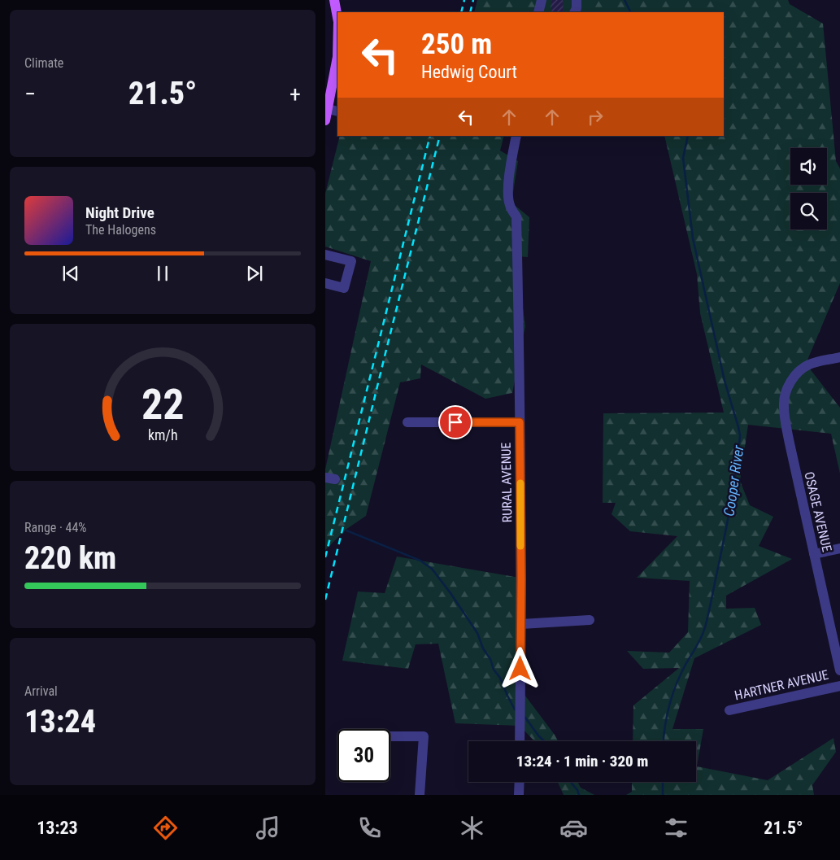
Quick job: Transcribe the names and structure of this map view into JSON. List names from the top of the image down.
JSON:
{
  "streets": {
    "street": ["RURAL AVENUE", "OSAGE AVENUE", "HARTNER AVENUE"]
  },
  "water": ["Cooper River"],
  "page": {
    "tile": [
      "Climate",
      ["Range · 44%", "220 km"],
      ["Arrival", "13:24"]
    ],
    "turn": ["250 m", "Hedwig Court"],
    "heat": ["−", "21.5°", "+"],
    "song": ["Night Drive", "The Halogens"],
    "limit": "30",
    "trip": "13:24 · 1 min · 320 m",
    "tabs": ["13:23", "21.5°"],
    "gauge": ["22", "km/h"]
  }
}
